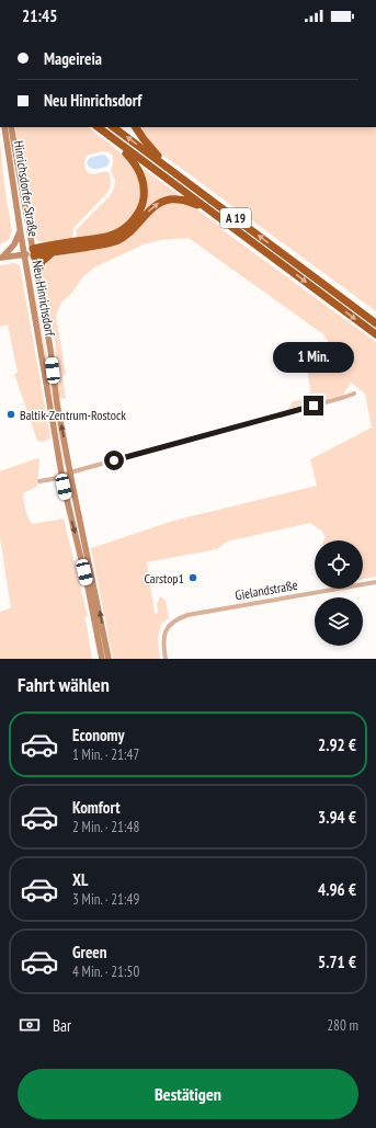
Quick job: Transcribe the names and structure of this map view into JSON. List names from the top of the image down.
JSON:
{
  "streets": {
    "highway": ["A 19"],
    "main road": ["Hinrichsdorfer Straße", "Neu Hinrichsdorf"],
    "street": ["Gielandstraße"]
  },
  "crossings": [
    ["Hinrichsdorfer Straße", "Neu Hinrichsdorf"]
  ],
  "places": ["Baltik-Zentrum-Rostock", "Carstop1"],
  "page": {
    "status": "21:45",
    "banner": ["Mageireia", "Neu Hinrichsdorf"],
    "bubble": "1 Min.",
    "heading": "Fahrt wählen",
    "list": [
      {
        "name": "Economy",
        "note": "1 Min. · 21:47",
        "value": "2.92 €"
      },
      {
        "name": "Komfort",
        "note": "2 Min. · 21:48",
        "value": "3.94 €"
      },
      {
        "name": "XL",
        "note": "3 Min. · 21:49",
        "value": "4.96 €"
      },
      {
        "name": "Green",
        "note": "4 Min. · 21:50",
        "value": "5.71 €"
      }
    ],
    "pay": ["Bar", "280 m"],
    "buttons": "Bestätigen"
  }
}
